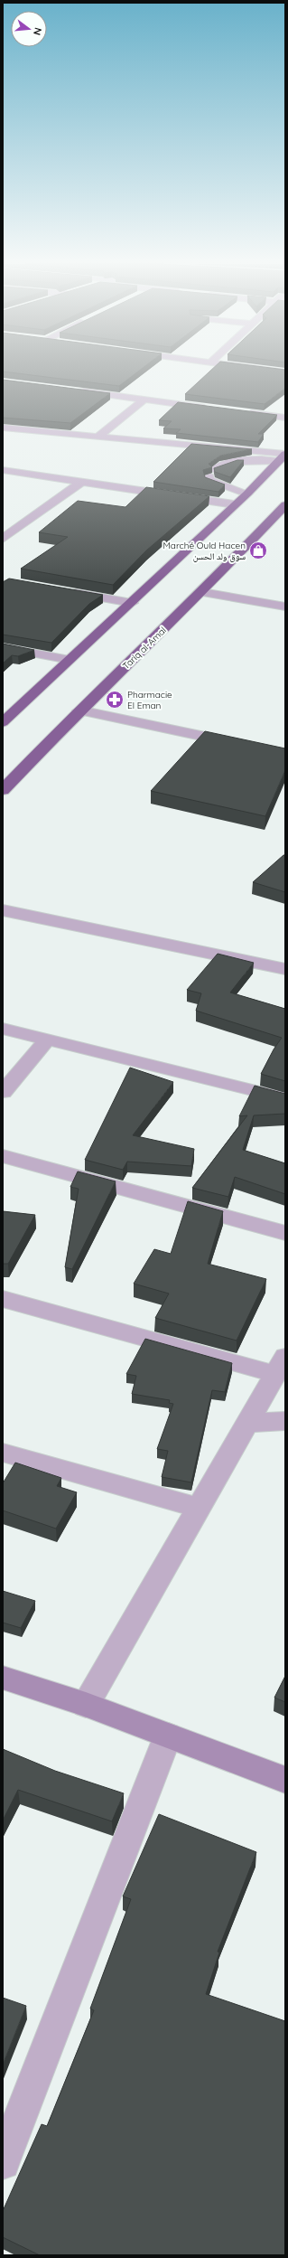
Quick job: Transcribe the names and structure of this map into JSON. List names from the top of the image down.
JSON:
{
  "streets": {
    "highway": ["Tariq al-Amal"]
  },
  "places": {
    "shop": ["Marché Ould Hacen سوق ولد الحسن"],
    "pharmacy": ["Pharmacie El Eman"]
  },
  "north": "right"
}
